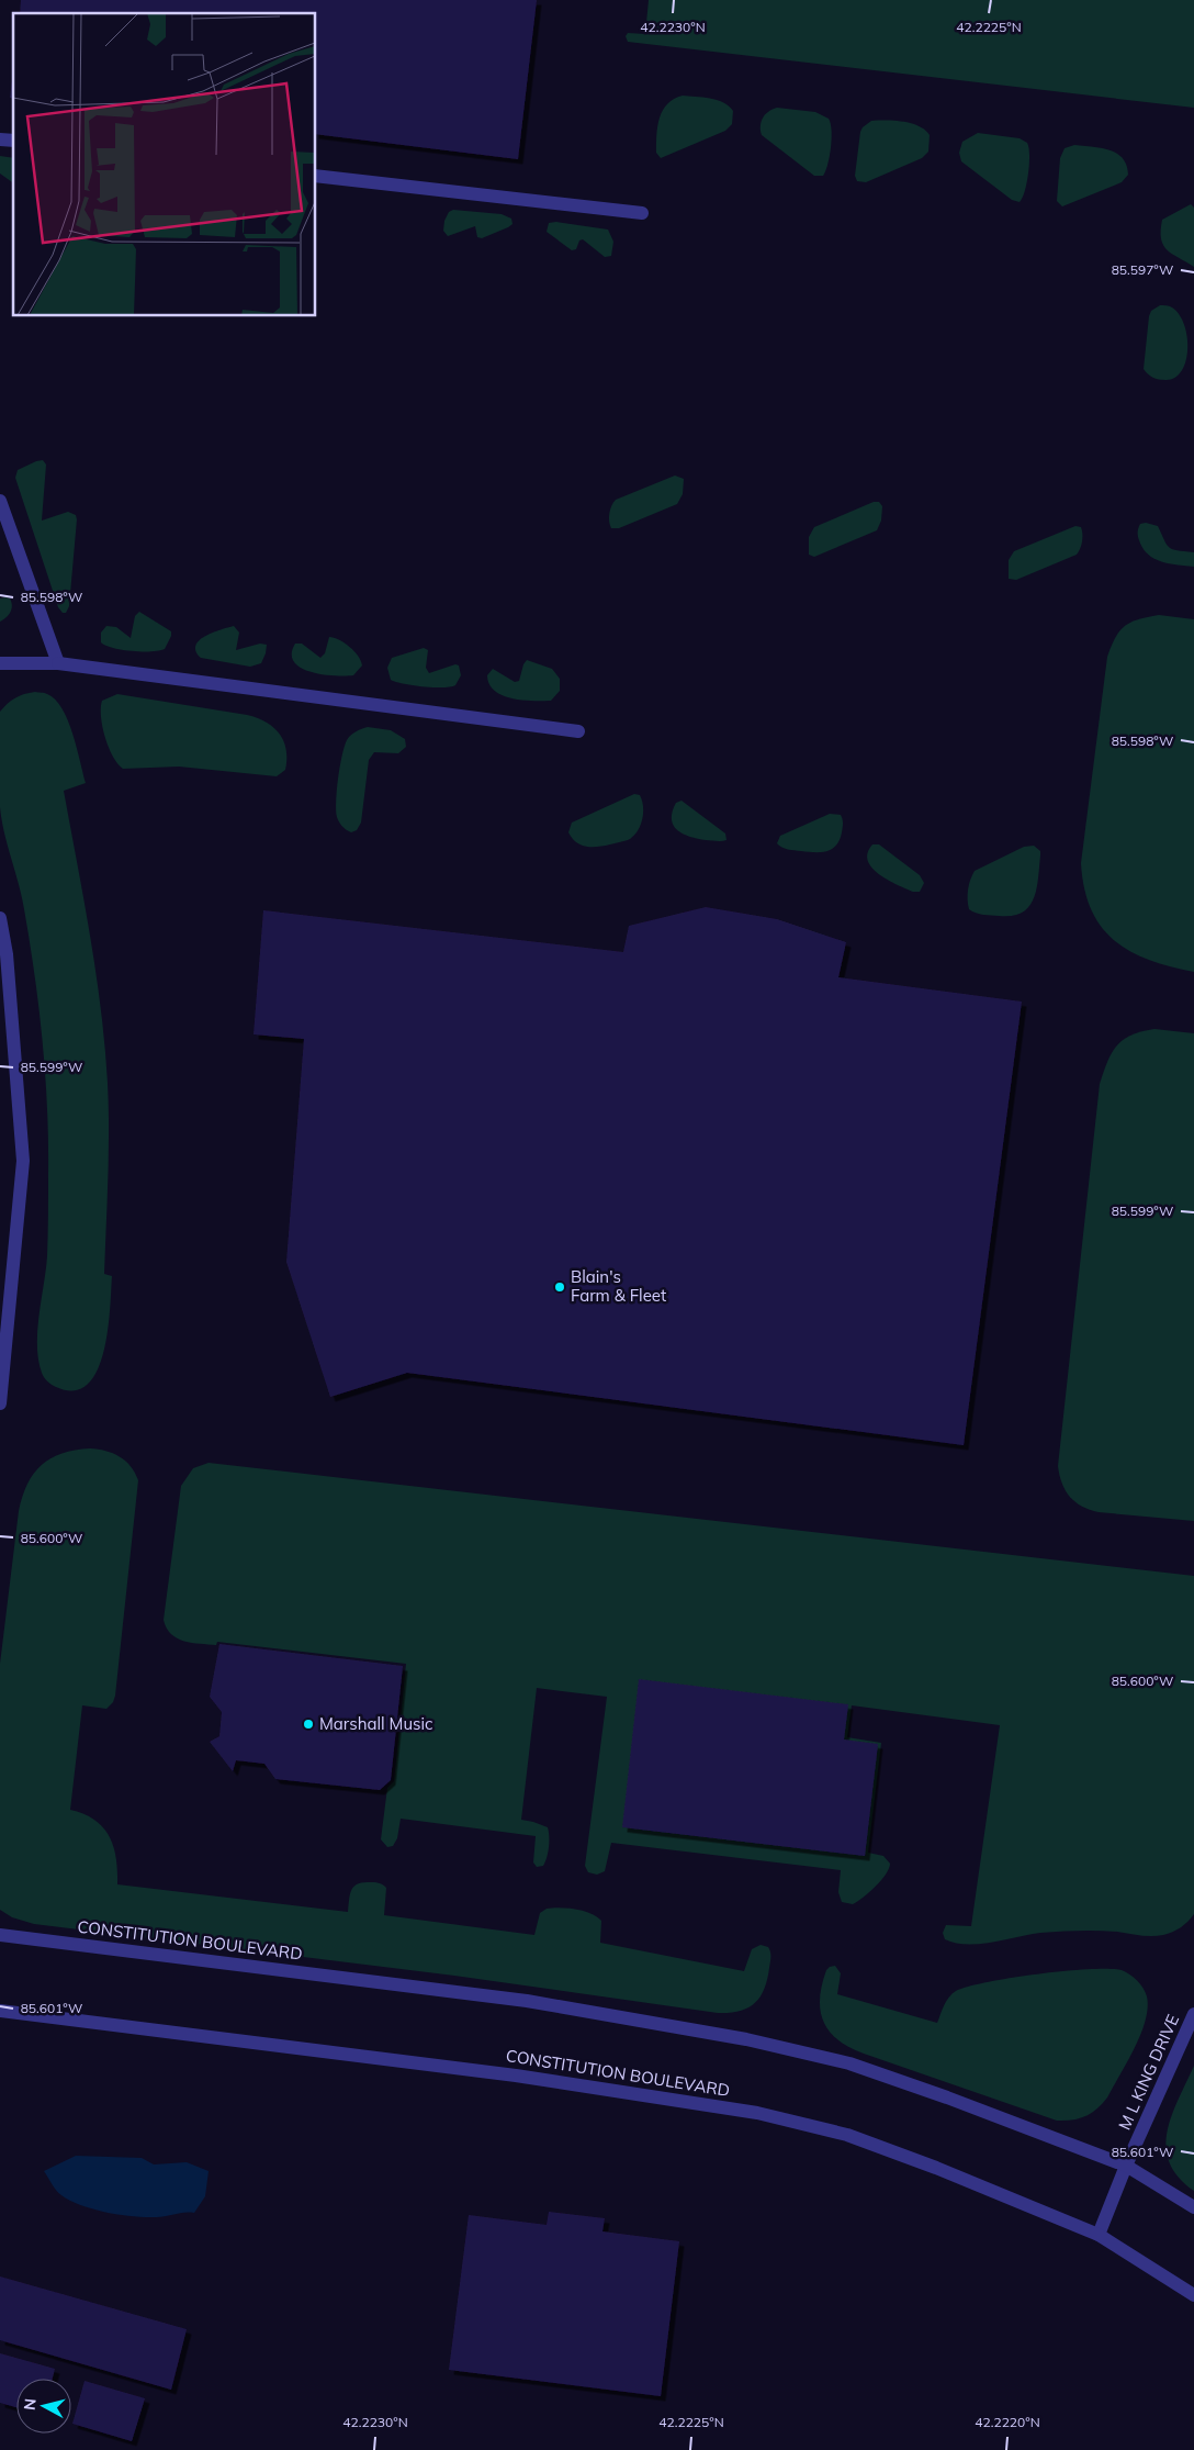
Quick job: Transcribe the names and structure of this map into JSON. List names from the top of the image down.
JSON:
{
  "streets": {
    "street": ["CONSTITUTION BOULEVARD", "M L KING DRIVE"]
  },
  "crossings": [
    ["CONSTITUTION BOULEVARD", "M L KING DRIVE"]
  ],
  "places": ["Blain's Farm & Fleet", "Marshall Music"],
  "north": "left",
  "coordinates": [
    "42.2230°N",
    "42.2225°N",
    "85.597°W",
    "85.598°W",
    "85.599°W",
    "85.600°W",
    "85.601°W",
    "42.2220°N"
  ]
}
